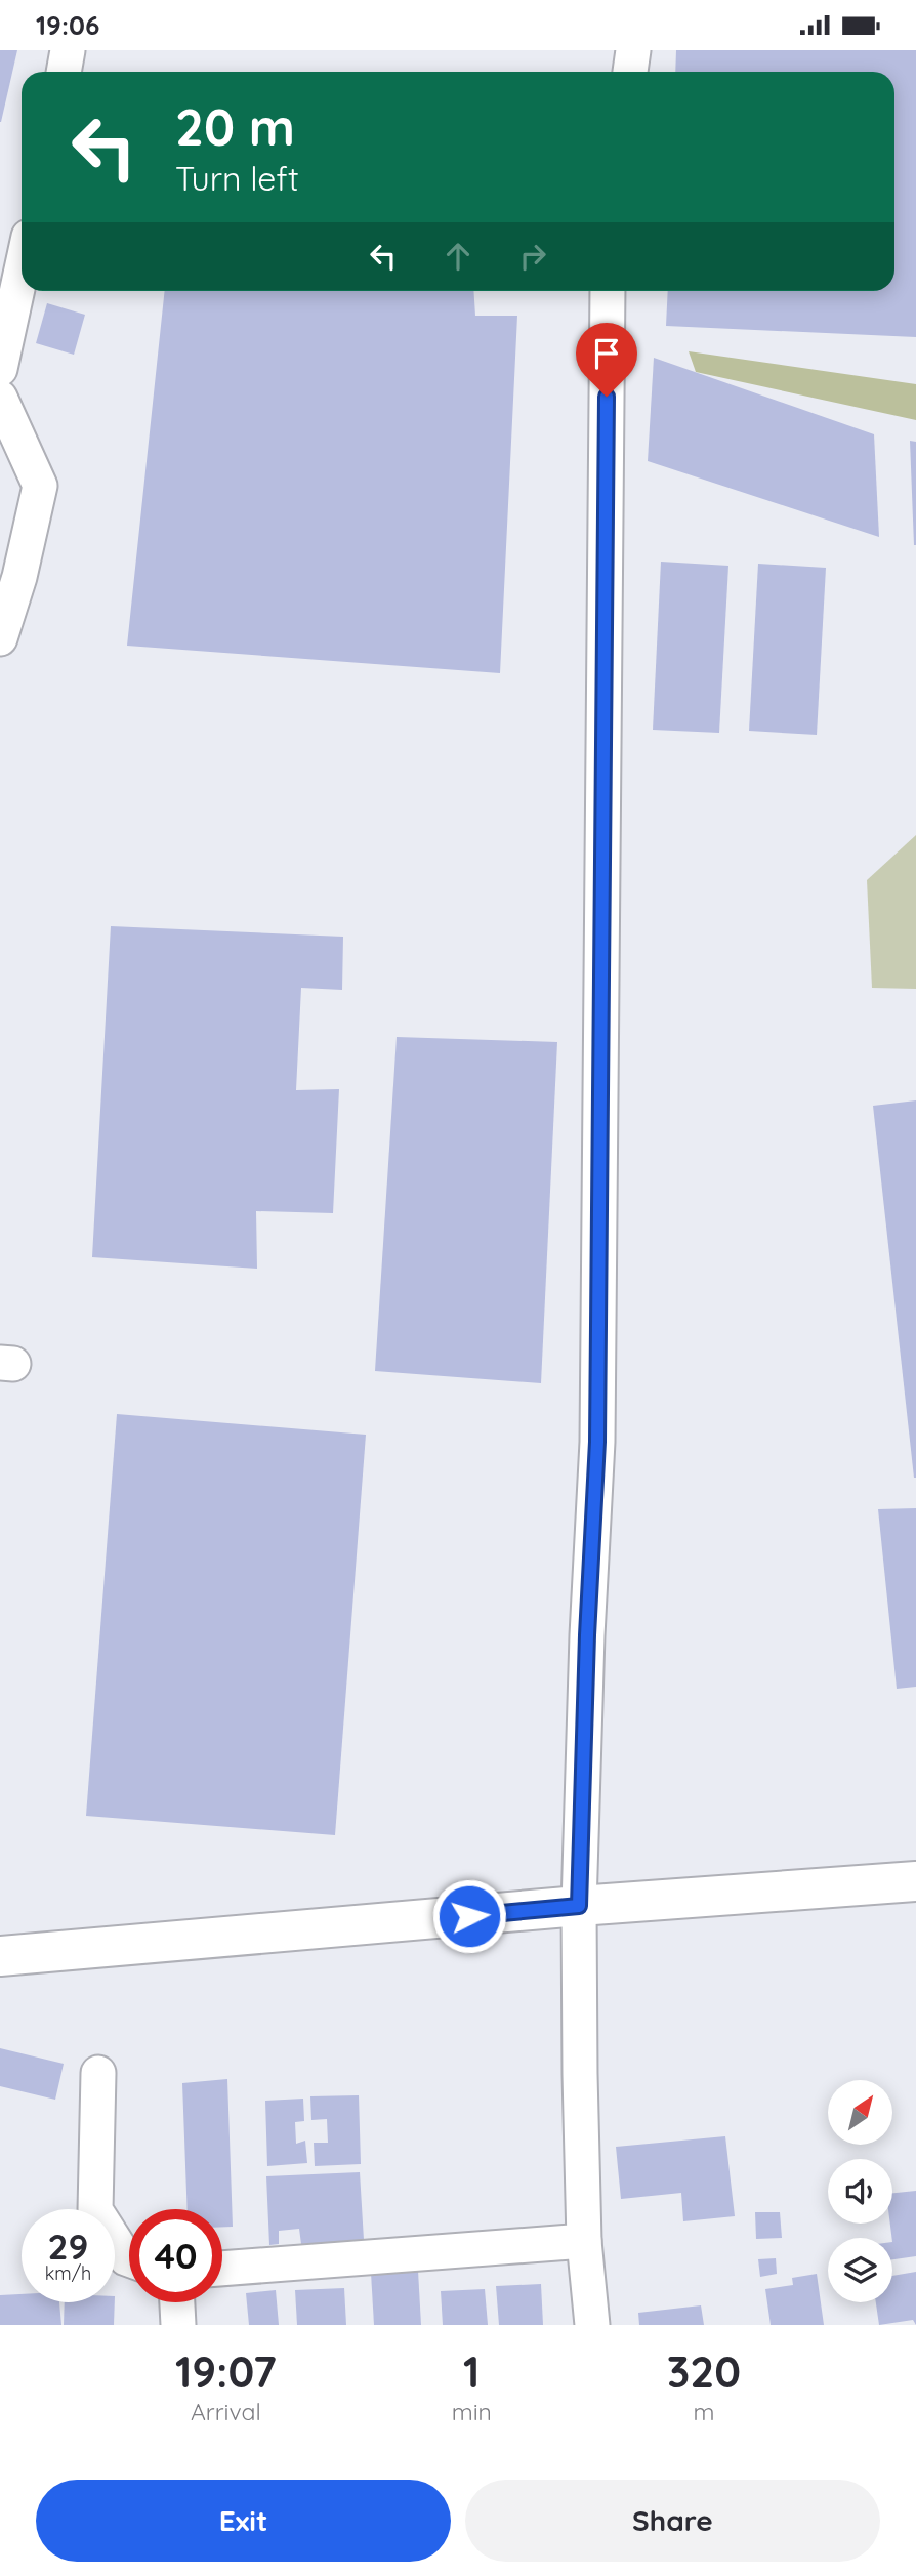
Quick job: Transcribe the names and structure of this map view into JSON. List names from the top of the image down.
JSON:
{
  "north": "top right",
  "page": {
    "status": "19:06",
    "turn": ["20 m", "Turn left"],
    "speed": "29 km/h",
    "limit": "40",
    "eta": [
      "19:07",
      "Arrival",
      "1",
      "min",
      "320",
      "m"
    ],
    "buttons": ["Exit", "Share"]
  }
}
